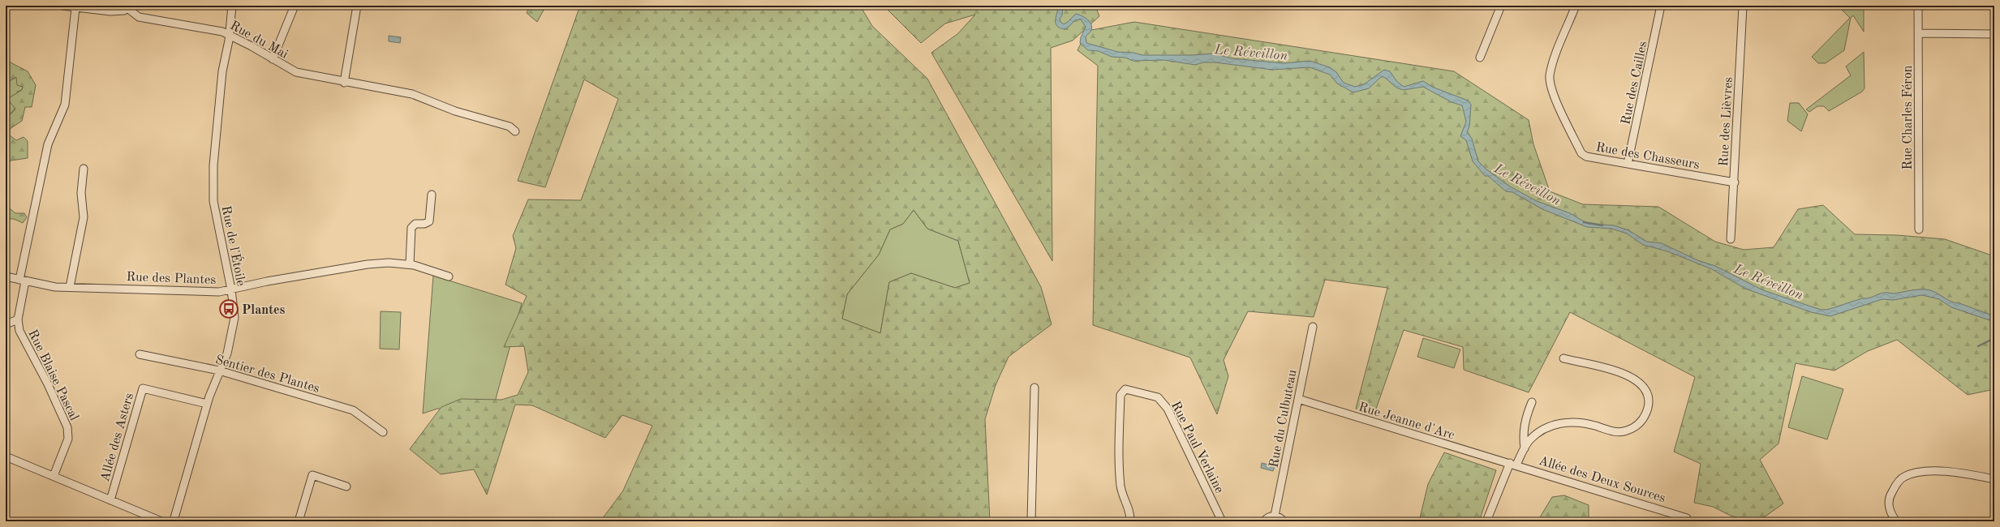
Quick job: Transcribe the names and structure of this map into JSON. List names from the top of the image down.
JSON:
{
  "streets": {
    "street": [
      "Rue du Mai",
      "Rue des Cailles",
      "Rue Charles Féron",
      "Rue des Lièvres",
      "Rue des Chasseurs",
      "Rue de l'Étoile",
      "Rue des Plantes",
      "Sentier des Plantes",
      "Rue Blaise Pascal",
      "Rue du Culbuteau",
      "Rue Jeanne d'Arc",
      "Allée des Asters",
      "Rue Paul Verlaine",
      "Allée des Deux Sources"
    ]
  },
  "crossings": [
    ["Rue du Mai", "Rue de l'Étoile"],
    ["Rue des Cailles", "Rue des Chasseurs"],
    ["Rue des Lièvres", "Rue des Chasseurs"],
    ["Rue de l'Étoile", "Rue des Plantes"],
    ["Rue de l'Étoile", "Sentier des Plantes"],
    ["Rue de l'Étoile", "Allée des Asters"],
    ["Rue des Plantes", "Rue Blaise Pascal"],
    ["Rue du Culbuteau", "Rue Jeanne d'Arc"],
    ["Rue Jeanne d'Arc", "Allée des Deux Sources"]
  ],
  "water": ["Le Réveillon"],
  "places": {
    "bus stop": ["Plantes"]
  }
}
